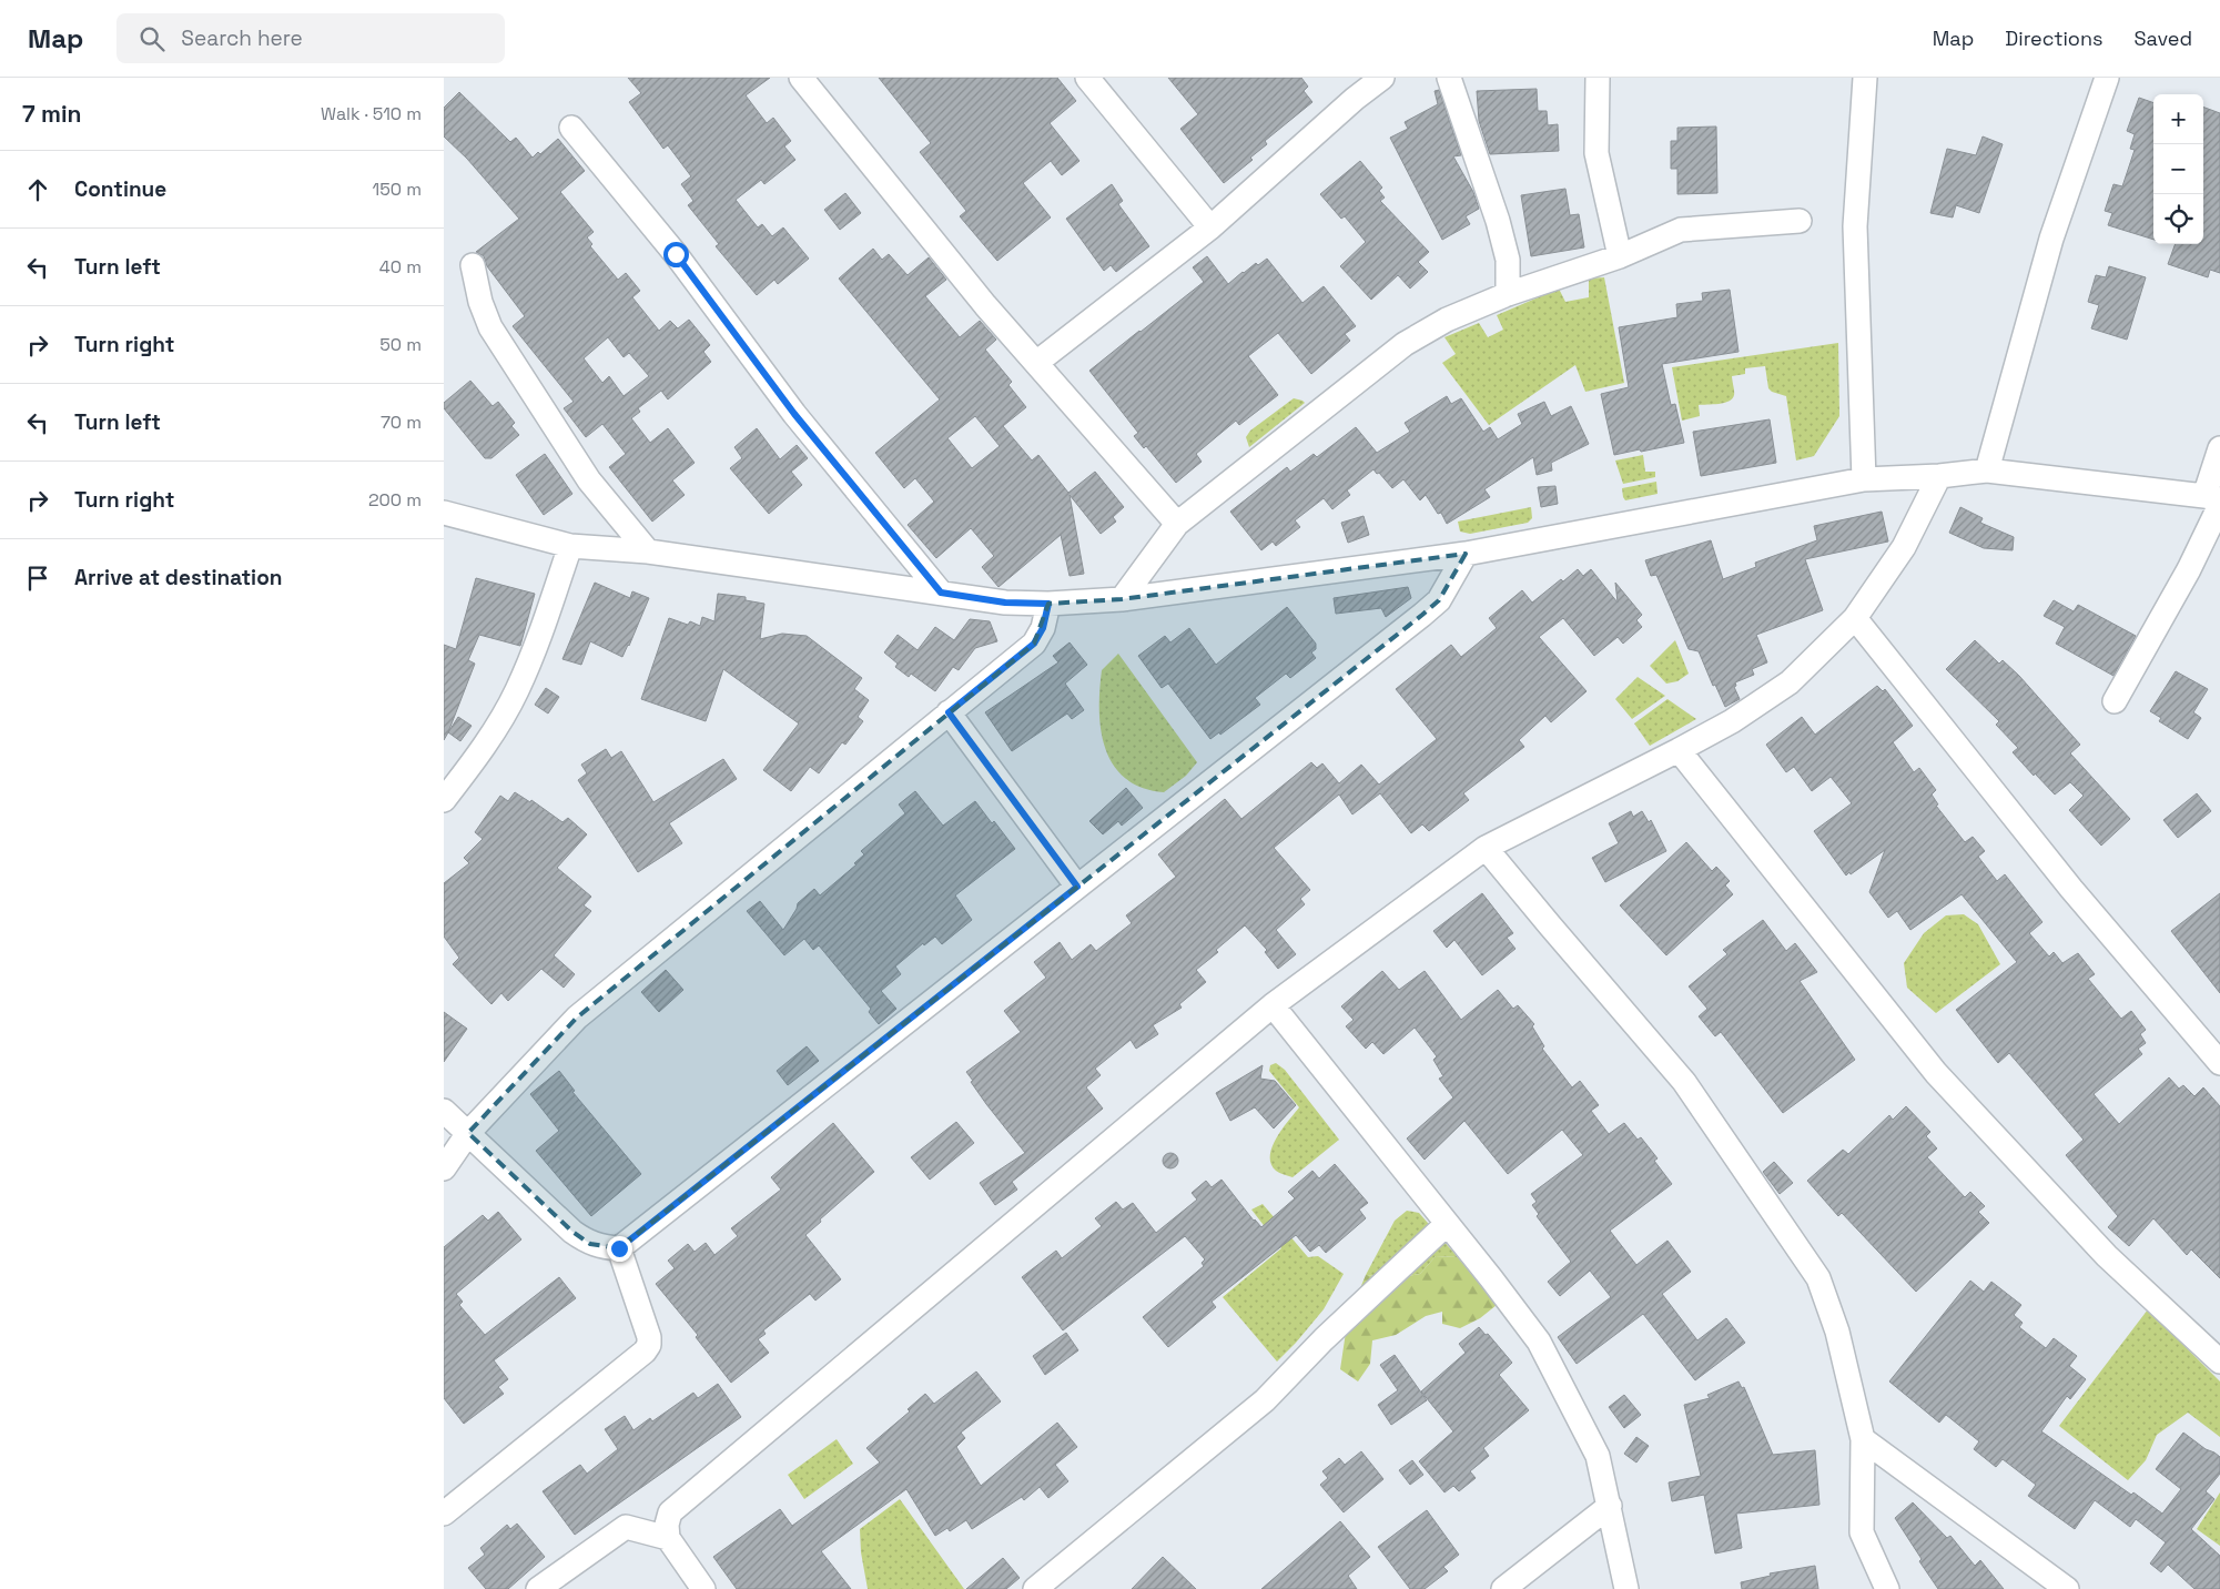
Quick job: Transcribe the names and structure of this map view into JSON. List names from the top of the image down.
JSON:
{
  "page": {
    "header": "Map",
    "search": "Search here",
    "nav": ["Map", "Directions", "Saved"],
    "heading": ["7 min", "Walk · 510 m"],
    "map_buttons": ["+", "−"],
    "list": [
      ["Continue", "150 m"],
      ["Turn left", "40 m"],
      ["Turn right", "50 m"],
      ["Turn left", "70 m"],
      ["Turn right", "200 m"],
      "Arrive at destination"
    ]
  }
}
